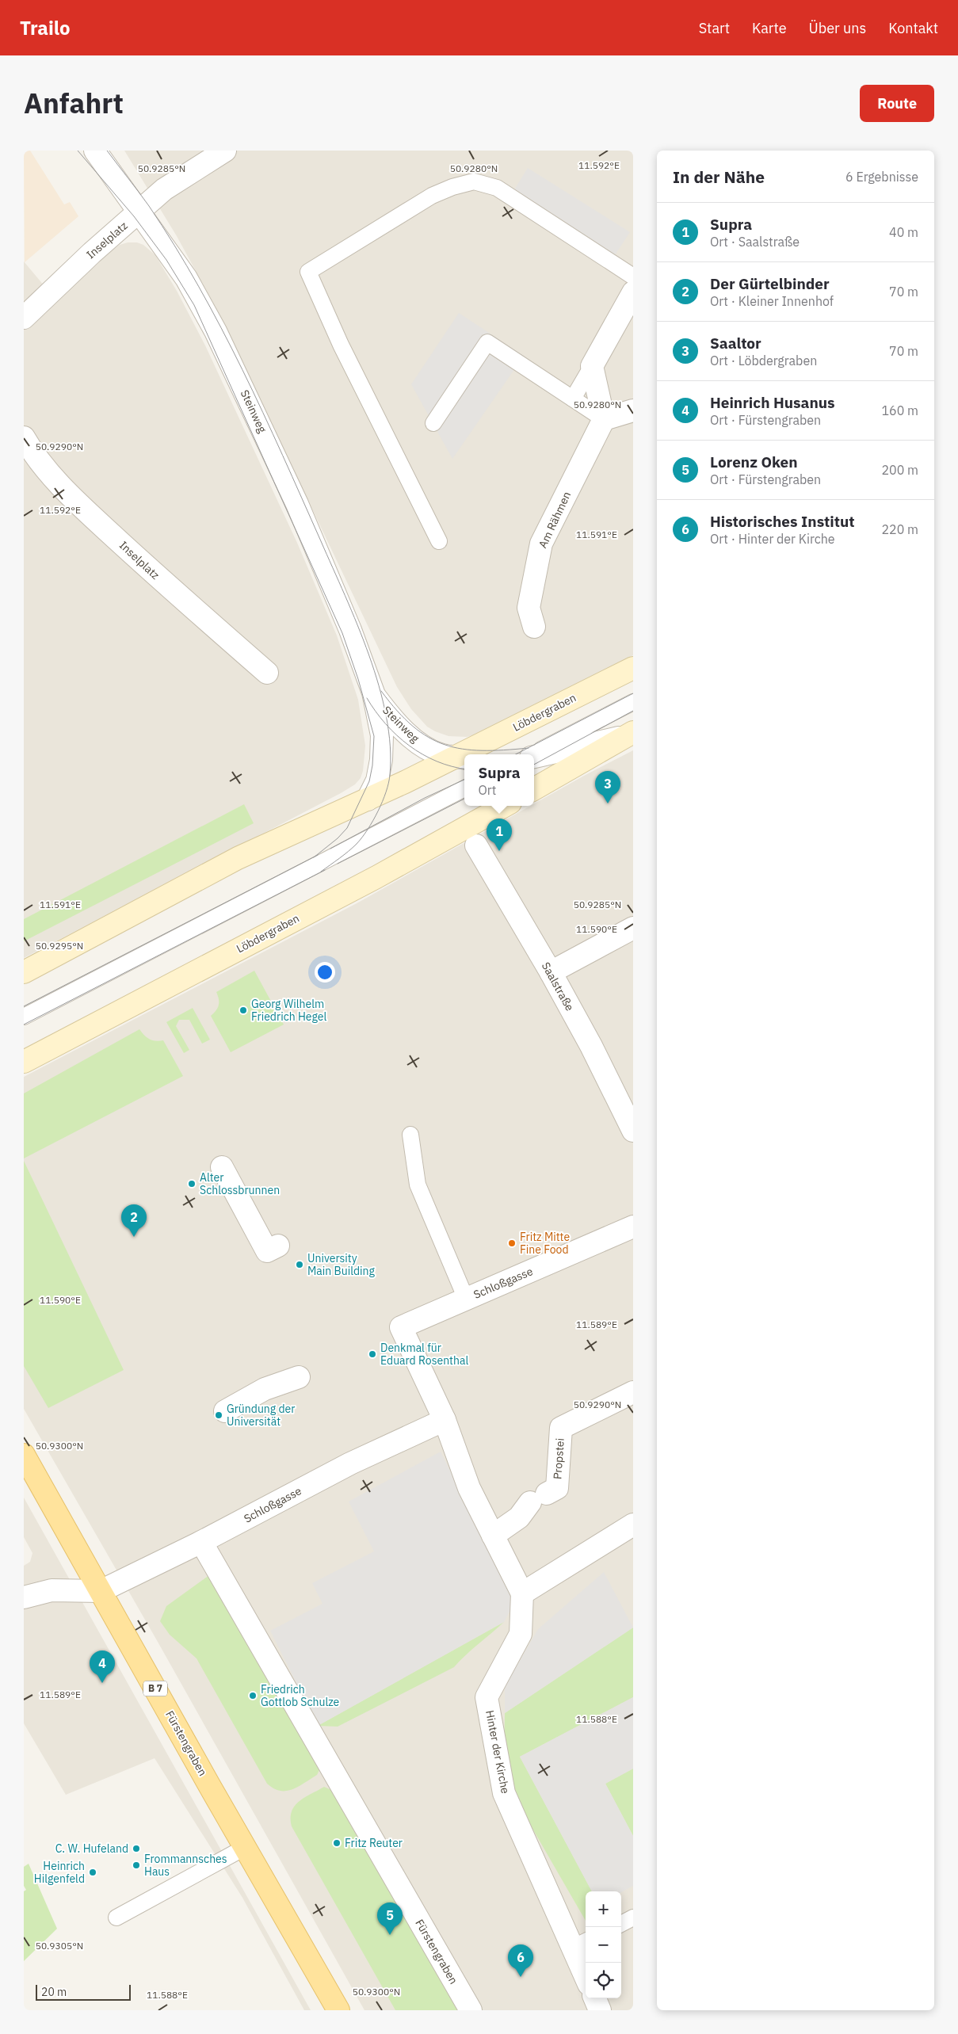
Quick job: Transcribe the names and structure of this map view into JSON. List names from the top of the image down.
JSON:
{
  "streets": {
    "main road": ["Löbdergraben", "B 7", "Fürstengraben"],
    "street": [
      "Inselplatz",
      "Steinweg",
      "Am Rähmen",
      "Saalstraße",
      "Schloßgasse",
      "Propstei",
      "Hinter der Kirche"
    ]
  },
  "crossings": [
    ["Inselplatz", "Steinweg"],
    ["Steinweg", "Löbdergraben"],
    ["Schloßgasse", "Propstei"],
    ["Schloßgasse", "Fürstengraben"],
    ["Schloßgasse", "Hinter der Kirche"]
  ],
  "places": [
    "Georg Wilhelm Friedrich Hegel",
    "Alter Schlossbrunnen",
    "Fritz Mitte Fine Food",
    "University Main Building",
    "Denkmal für Eduard Rosenthal",
    "Gründung der Universität",
    "Friedrich Gottlob Schulze",
    "Fritz Reuter",
    "C. W. Hufeland",
    "Frommannsches Haus",
    "Heinrich Hilgenfeld"
  ],
  "scale_bar": "20 m",
  "page": {
    "header": "Trailo",
    "nav": [
      "Start",
      "Karte",
      "Über uns",
      "Kontakt"
    ],
    "title": "Anfahrt",
    "buttons": "Route",
    "heading": ["In der Nähe", "6 Ergebnisse"],
    "list": [
      {
        "mark": "1",
        "name": "Supra",
        "note": "Ort · Saalstraße",
        "value": "40 m"
      },
      {
        "mark": "2",
        "name": "Der Gürtelbinder",
        "note": "Ort · Kleiner Innenhof",
        "value": "70 m"
      },
      {
        "mark": "3",
        "name": "Saaltor",
        "note": "Ort · Löbdergraben",
        "value": "70 m"
      },
      {
        "mark": "4",
        "name": "Heinrich Husanus",
        "note": "Ort · Fürstengraben",
        "value": "160 m"
      },
      {
        "mark": "5",
        "name": "Lorenz Oken",
        "note": "Ort · Fürstengraben",
        "value": "200 m"
      },
      {
        "mark": "6",
        "name": "Historisches Institut",
        "note": "Ort · Hinter der Kirche",
        "value": "220 m"
      }
    ],
    "popup": ["Supra", "Ort"],
    "pins": [
      "3",
      "1",
      "2",
      "4",
      "5",
      "6"
    ],
    "map_buttons": ["+", "−"],
    "scale": "20 m"
  },
  "coordinates": [
    "11.592°E",
    "50.9280°N",
    "50.9285°N",
    "50.9290°N",
    "11.591°E",
    "11.590°E",
    "50.9295°N",
    "11.589°E",
    "50.9300°N",
    "11.588°E",
    "50.9305°N"
  ]
}
